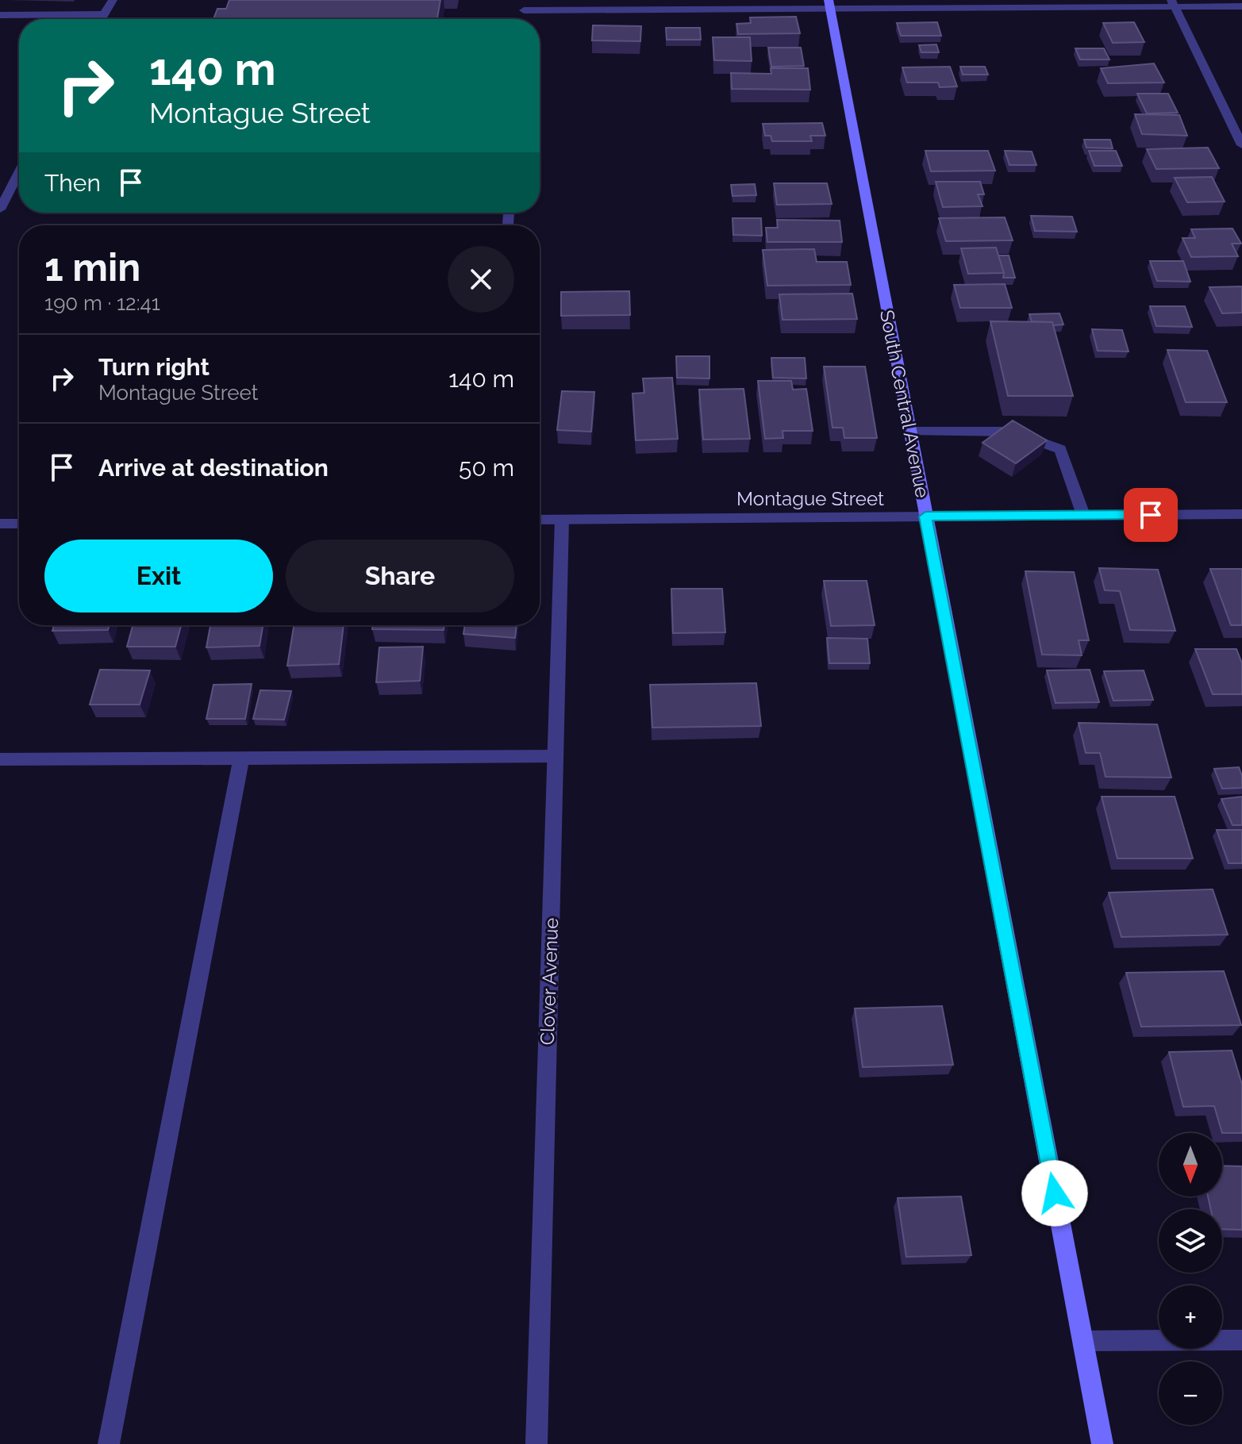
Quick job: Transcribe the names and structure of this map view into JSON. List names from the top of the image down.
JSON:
{
  "streets": {
    "main road": ["South Central Avenue"],
    "street": ["Montague Street", "Clover Avenue"]
  },
  "crossings": [
    ["South Central Avenue", "Montague Street"],
    ["Montague Street", "Clover Avenue"]
  ],
  "north": "bottom",
  "page": {
    "turn": ["140 m", "Montague Street"],
    "then": "Then",
    "heading": ["1 min", "190 m · 12:41"],
    "list": [
      {
        "name": "Turn right",
        "note": "Montague Street",
        "value": "140 m"
      },
      {
        "name": "Arrive at destination",
        "value": "50 m"
      }
    ],
    "buttons": ["Exit", "Share"],
    "map_buttons": ["+", "−"]
  }
}
